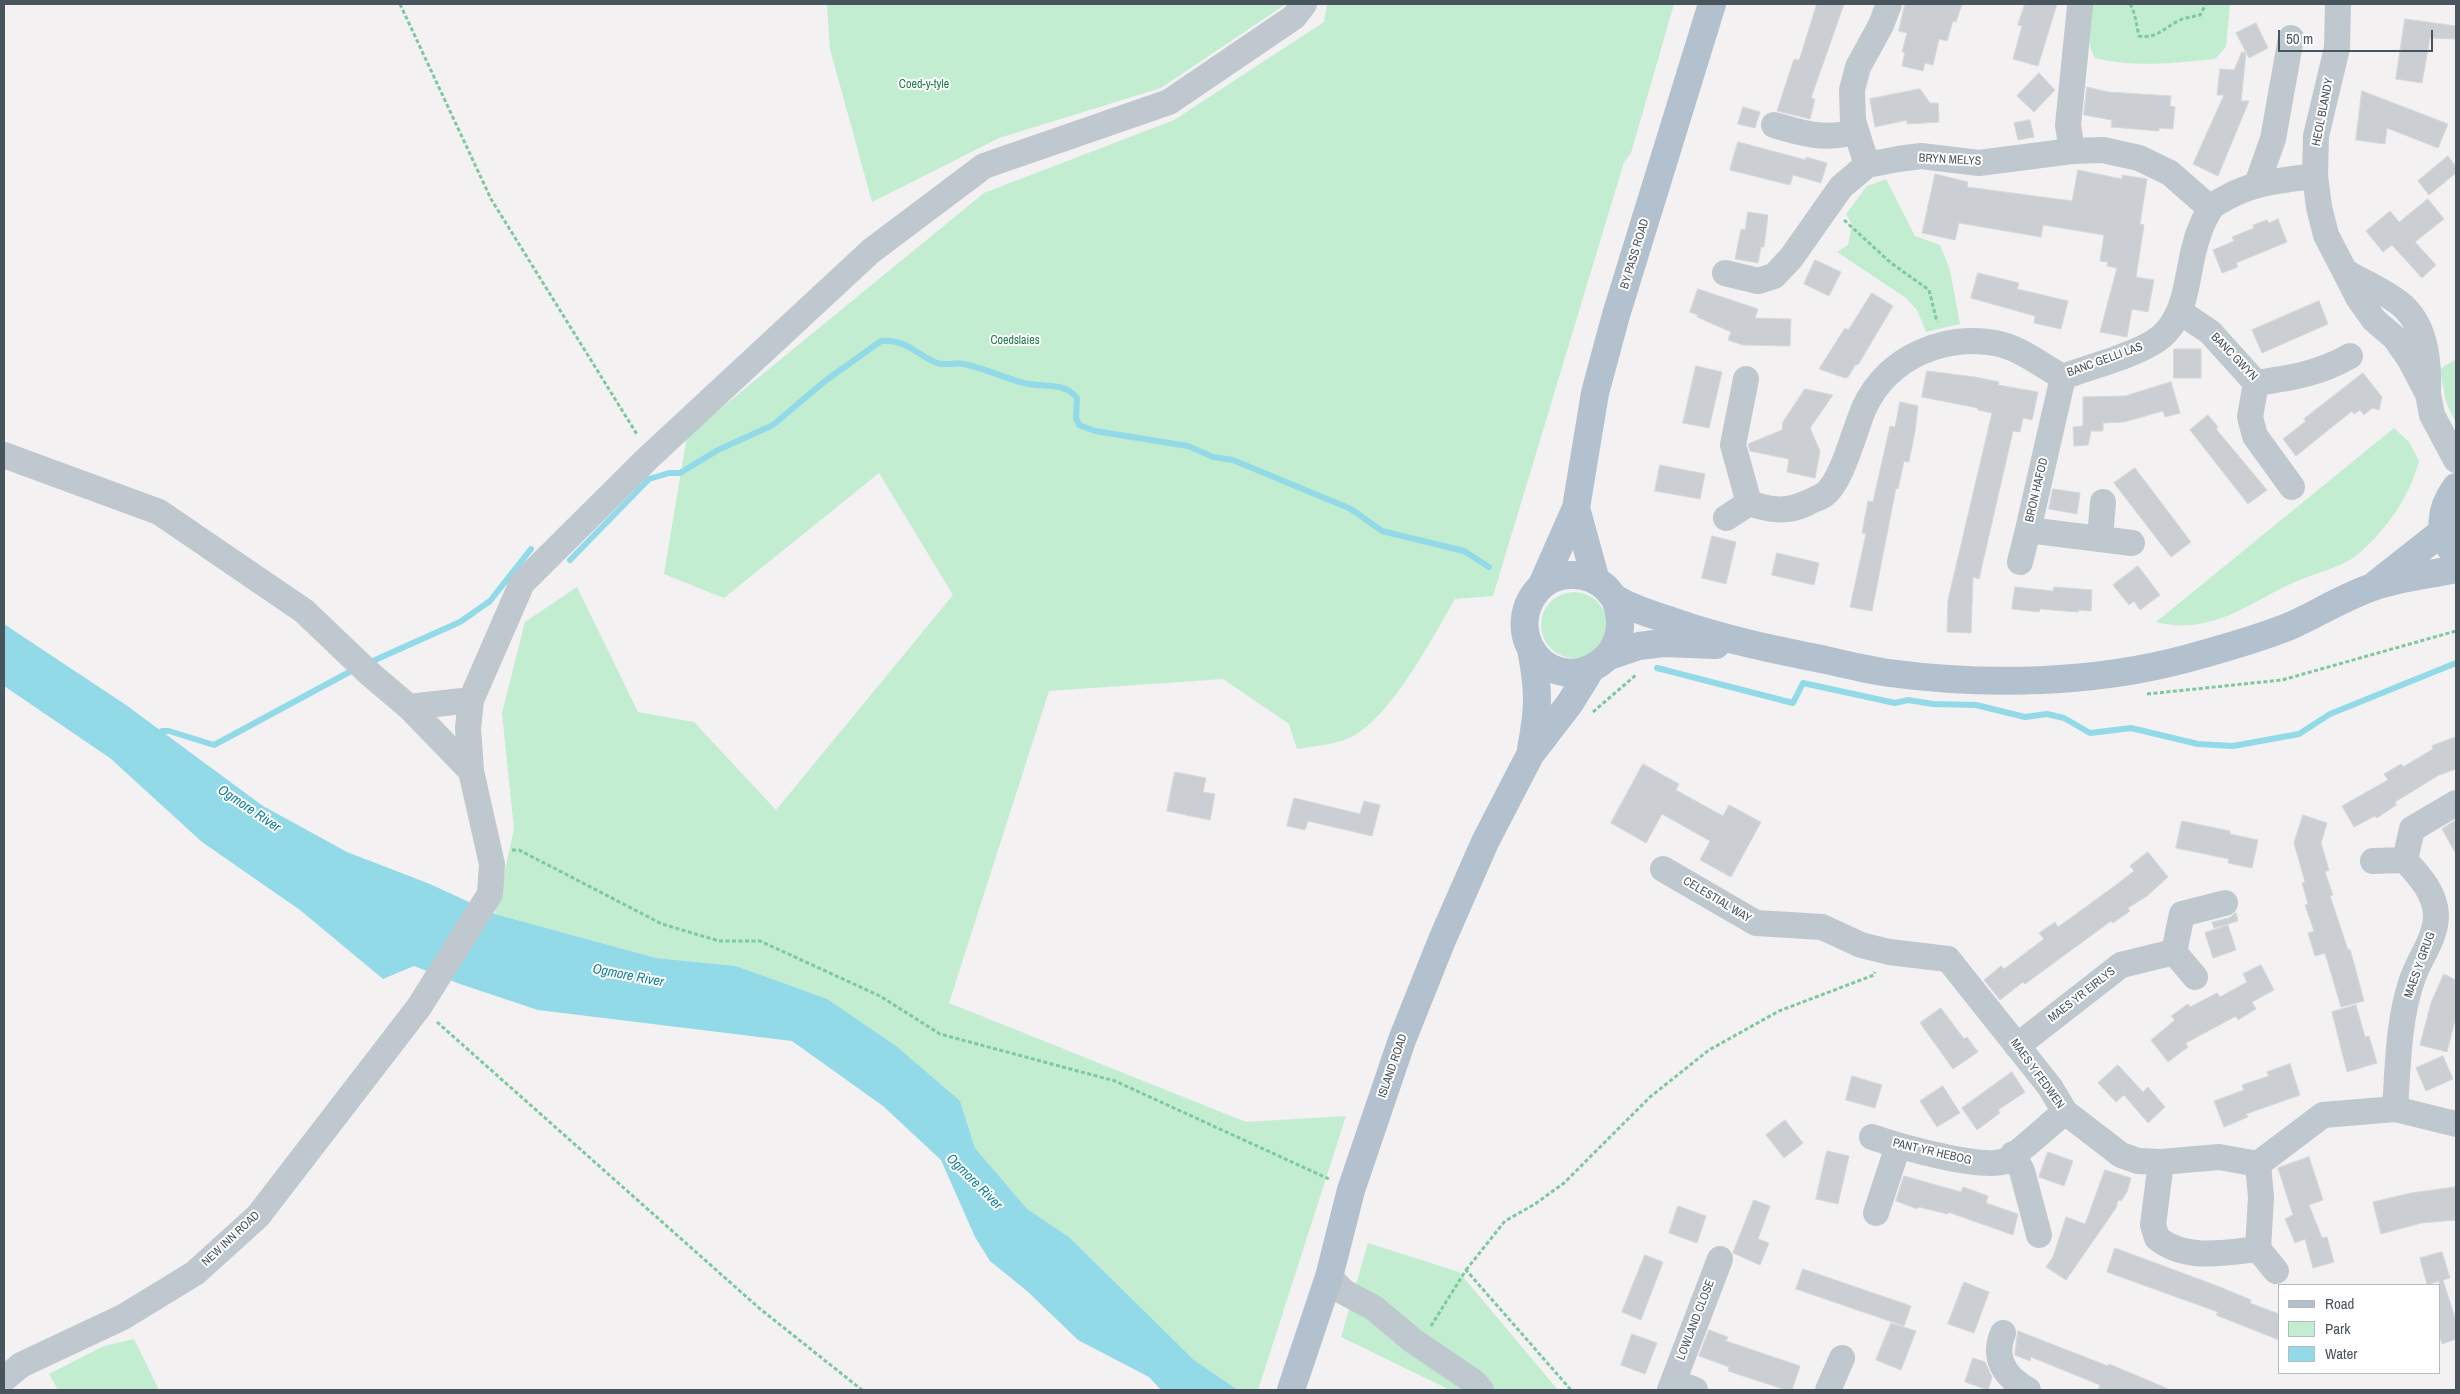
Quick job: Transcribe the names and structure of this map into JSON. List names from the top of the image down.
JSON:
{
  "streets": {
    "main road": ["BY PASS ROAD", "ISLAND ROAD"],
    "street": [
      "HEOL BLANDY",
      "BRYN MELYS",
      "BANC GWYN",
      "BANC GELLI LAS",
      "BRON HAFOD",
      "CELESTIAL WAY",
      "MAES Y GRUG",
      "MAES YR EIRLYS",
      "MAES Y FEDWEN",
      "PANT YR HEBOG",
      "NEW INN ROAD",
      "LOWLAND CLOSE"
    ]
  },
  "crossings": [
    ["BRYN MELYS", "BANC GELLI LAS"],
    ["BY PASS ROAD", "ISLAND ROAD"],
    ["BANC GWYN", "BANC GELLI LAS"],
    ["BANC GELLI LAS", "BRON HAFOD"],
    ["CELESTIAL WAY", "MAES Y FEDWEN"],
    ["MAES YR EIRLYS", "MAES Y FEDWEN"],
    ["MAES Y FEDWEN", "PANT YR HEBOG"]
  ],
  "water": ["Ogmore River"],
  "parks": ["Coed-y-tyle", "Coedslaies"],
  "legend": ["Road", "Park", "Water"],
  "scale_bar": "50 m"
}
